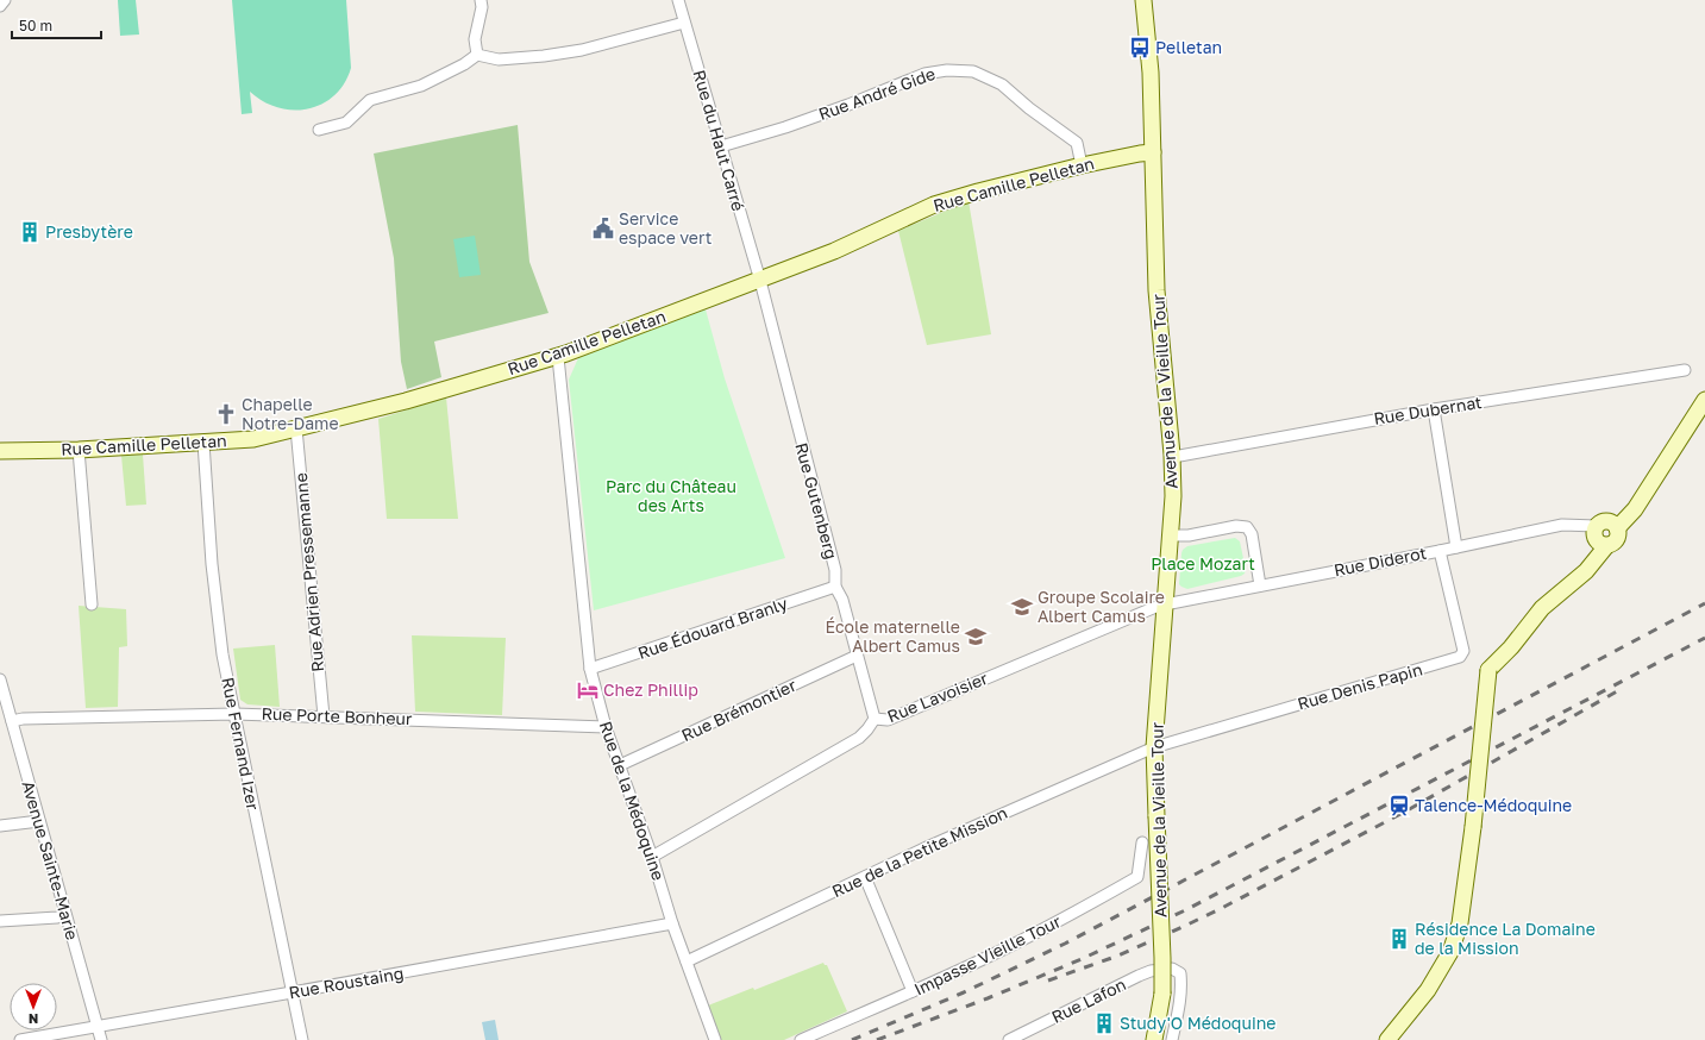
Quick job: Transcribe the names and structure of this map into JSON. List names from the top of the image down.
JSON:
{
  "streets": {
    "street": [
      "Rue André Gide",
      "Rue du Haut Carré",
      "Rue Camille Pelletan",
      "Avenue de la Vieille Tour",
      "Rue Dubernat",
      "Rue Gutenberg",
      "Rue Diderot",
      "Rue Adrien Pressemanne",
      "Rue Édouard Branly",
      "Rue Denis Papin",
      "Rue Lavoisier",
      "Rue Brémontier",
      "Rue Porte Bonheur",
      "Rue Fernand Izer",
      "Rue de la Médoquine",
      "Rue de la Petite Mission",
      "Avenue Sainte-Marie",
      "Impasse Vieille Tour",
      "Rue Roustaing",
      "Rue Lafon"
    ]
  },
  "crossings": [
    ["Rue André Gide", "Rue du Haut Carré"],
    ["Rue André Gide", "Rue Camille Pelletan"],
    ["Rue du Haut Carré", "Rue Camille Pelletan"],
    ["Rue du Haut Carré", "Rue Gutenberg"],
    ["Rue Camille Pelletan", "Avenue de la Vieille Tour"],
    ["Rue Camille Pelletan", "Rue Gutenberg"],
    ["Rue Camille Pelletan", "Rue Adrien Pressemanne"],
    ["Rue Camille Pelletan", "Rue Fernand Izer"],
    ["Rue Camille Pelletan", "Rue de la Médoquine"],
    ["Avenue de la Vieille Tour", "Rue Dubernat"],
    ["Avenue de la Vieille Tour", "Rue Diderot"],
    ["Avenue de la Vieille Tour", "Rue Denis Papin"],
    ["Avenue de la Vieille Tour", "Rue Lavoisier"],
    ["Avenue de la Vieille Tour", "Rue de la Petite Mission"],
    ["Rue Gutenberg", "Rue Édouard Branly"],
    ["Rue Gutenberg", "Rue Lavoisier"],
    ["Rue Gutenberg", "Rue Brémontier"],
    ["Rue Diderot", "Rue Denis Papin"],
    ["Rue Diderot", "Rue Lavoisier"],
    ["Rue Adrien Pressemanne", "Rue Porte Bonheur"],
    ["Rue Édouard Branly", "Rue de la Médoquine"],
    ["Rue Denis Papin", "Rue de la Petite Mission"],
    ["Rue Lavoisier", "Rue de la Médoquine"],
    ["Rue Brémontier", "Rue de la Médoquine"],
    ["Rue Porte Bonheur", "Rue Fernand Izer"],
    ["Rue Porte Bonheur", "Rue de la Médoquine"],
    ["Rue Porte Bonheur", "Avenue Sainte-Marie"],
    ["Rue Fernand Izer", "Rue Roustaing"],
    ["Rue de la Médoquine", "Rue de la Petite Mission"],
    ["Rue de la Médoquine", "Rue Roustaing"],
    ["Avenue Sainte-Marie", "Rue Roustaing"]
  ],
  "parks": ["Parc du Château des Arts", "Place Mozart"],
  "places": {
    "bus stop": ["Pelletan"],
    "public building": ["Service espace vert"],
    "building": ["Presbytère", "Résidence La Domaine de la Mission", "Study'O Médoquine"],
    "church": ["Chapelle Notre-Dame"],
    "school or university": ["Groupe Scolaire Albert Camus", "École maternelle Albert Camus"],
    "hotel": ["Chez Phillip"],
    "station": ["Talence-Médoquine"]
  },
  "scale_bar": "50 m",
  "north": "bottom"
}
